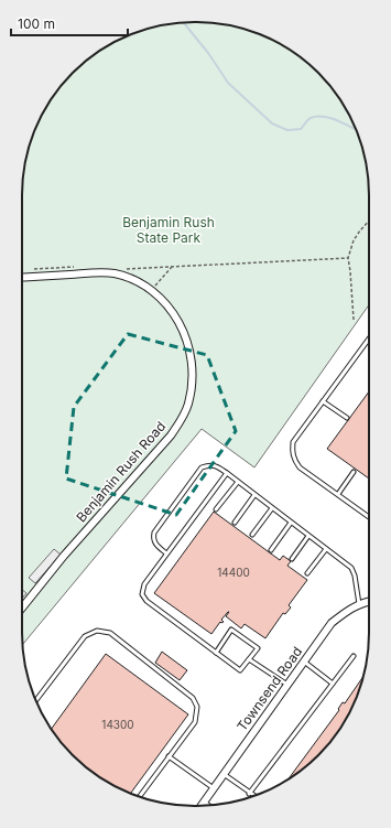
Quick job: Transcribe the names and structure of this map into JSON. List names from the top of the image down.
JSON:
{
  "streets": {
    "street": ["Benjamin Rush Road", "Townsend Road"]
  },
  "parks": ["Benjamin Rush State Park"],
  "house_numbers": ["14400", "14300"],
  "scale_bar": "100 m"
}
